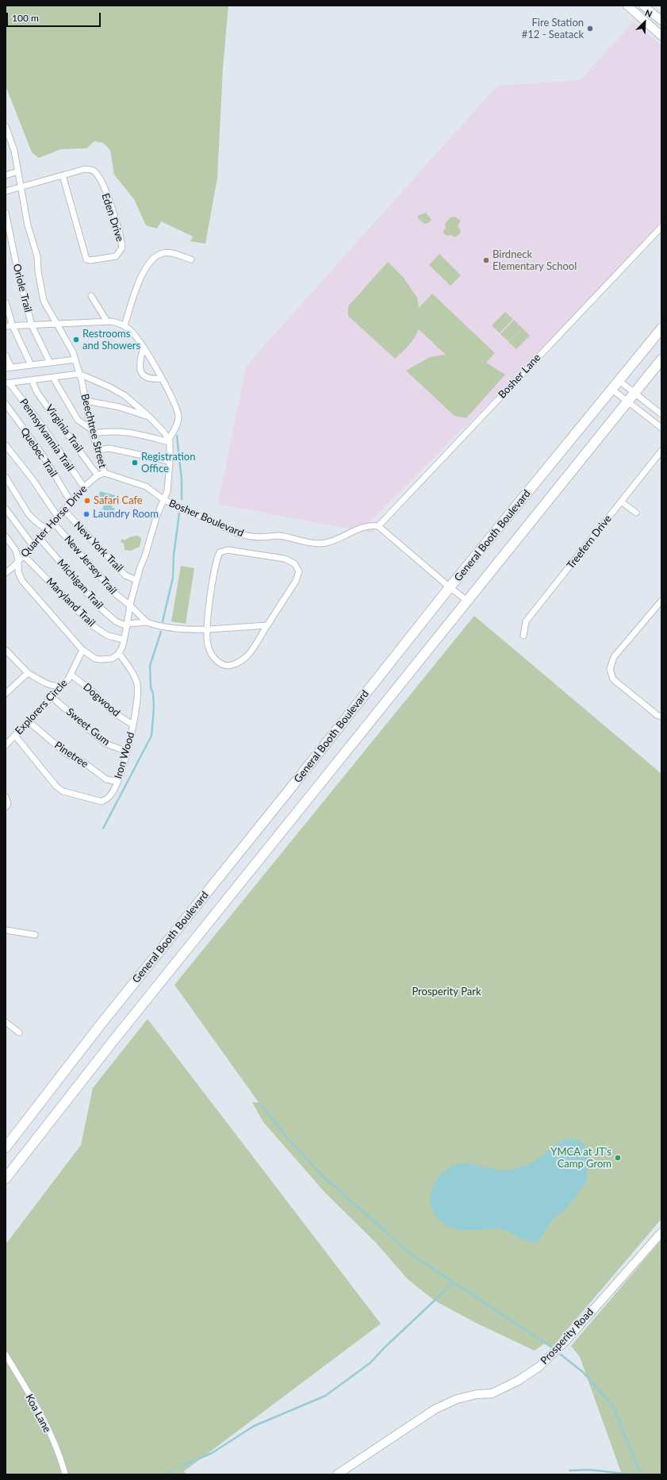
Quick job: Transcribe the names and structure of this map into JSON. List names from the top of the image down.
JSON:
{
  "streets": {
    "highway": ["General Booth Boulevard"],
    "street": [
      "Eden Drive",
      "Oriole Trail",
      "Bosher Lane",
      "Virginia Trail",
      "Beechtree Street",
      "Pennsylvannia Trail",
      "Quebec Trail",
      "Bosher Boulevard",
      "Quarter Horse Drive",
      "Treefern Drive",
      "New York Trail",
      "New Jersey Trail",
      "Michigan Trail",
      "Maryland Trail",
      "Dogwood",
      "Explorers Circle",
      "Sweet Gum",
      "Pinetree",
      "Iron Wood",
      "Prosperity Road",
      "Koa Lane"
    ]
  },
  "crossings": [
    ["Eden Drive", "Beechtree Street"],
    ["Bosher Lane", "Bosher Boulevard"],
    ["Virginia Trail", "Quarter Horse Drive"],
    ["Beechtree Street", "Bosher Boulevard"],
    ["Beechtree Street", "Quarter Horse Drive"],
    ["Pennsylvannia Trail", "Quarter Horse Drive"],
    ["Quebec Trail", "Quarter Horse Drive"],
    ["Quarter Horse Drive", "New York Trail"],
    ["Quarter Horse Drive", "New Jersey Trail"],
    ["Quarter Horse Drive", "Michigan Trail"],
    ["Quarter Horse Drive", "Maryland Trail"],
    ["Dogwood", "Explorers Circle"],
    ["Dogwood", "Iron Wood"],
    ["Explorers Circle", "Sweet Gum"],
    ["Explorers Circle", "Pinetree"],
    ["Explorers Circle", "Iron Wood"],
    ["Sweet Gum", "Iron Wood"],
    ["Pinetree", "Iron Wood"]
  ],
  "parks": ["Prosperity Park"],
  "places": [
    "Fire Station #12 - Seatack",
    "Birdneck Elementary School",
    "Restrooms and Showers",
    "Registration Office",
    "Safari Cafe",
    "Laundry Room",
    "YMCA at JT's Camp Grom"
  ],
  "scale_bar": "100 m",
  "north": "top right"
}
